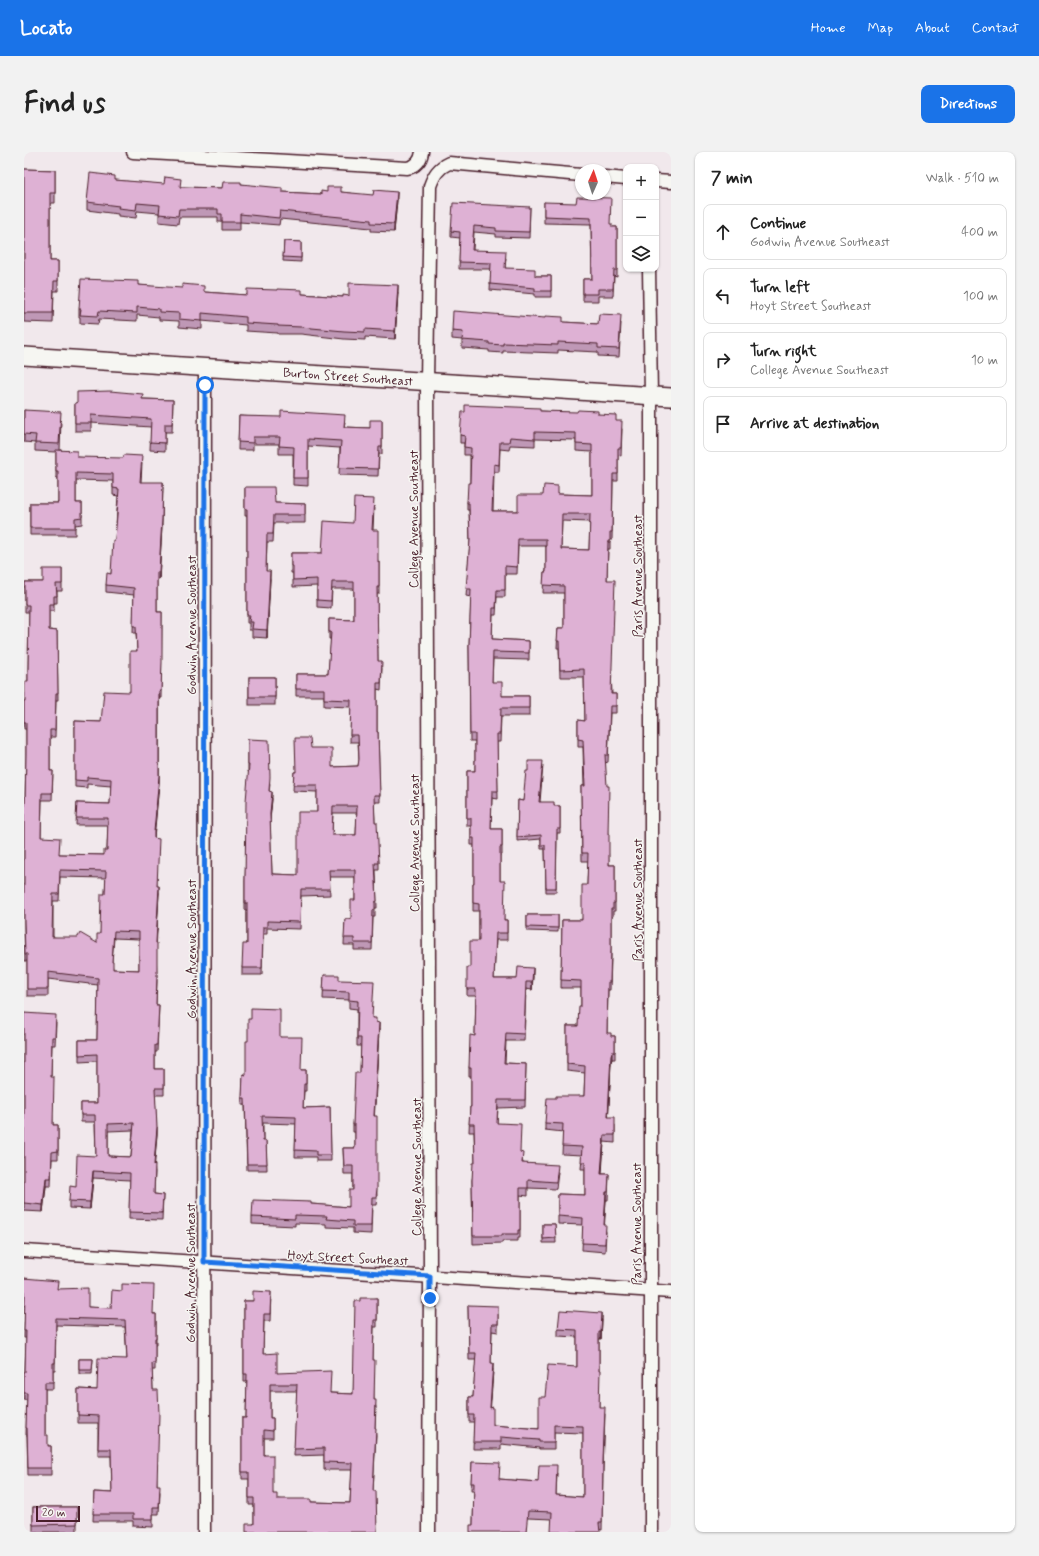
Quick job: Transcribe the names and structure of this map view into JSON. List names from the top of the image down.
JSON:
{
  "streets": {
    "main road": ["Burton Street Southeast"],
    "street": [
      "College Avenue Southeast",
      "Paris Avenue Southeast",
      "Godwin Avenue Southeast",
      "Hoyt Street Southeast"
    ]
  },
  "crossings": [
    ["Burton Street Southeast", "College Avenue Southeast"],
    ["Burton Street Southeast", "Paris Avenue Southeast"],
    ["Burton Street Southeast", "Godwin Avenue Southeast"],
    ["College Avenue Southeast", "Hoyt Street Southeast"],
    ["Paris Avenue Southeast", "Hoyt Street Southeast"],
    ["Godwin Avenue Southeast", "Hoyt Street Southeast"]
  ],
  "scale_bar": "20 m",
  "north": "top",
  "page": {
    "header": "Locato",
    "nav": [
      "Home",
      "Map",
      "About",
      "Contact"
    ],
    "buttons": "Directions",
    "title": "Find us",
    "heading": ["7 min", "Walk · 510 m"],
    "map_buttons": ["+", "−"],
    "list": [
      ["Continue", "Godwin Avenue Southeast", "400 m"],
      ["Turn left", "Hoyt Street Southeast", "100 m"],
      ["Turn right", "College Avenue Southeast", "10 m"],
      "Arrive at destination"
    ],
    "scale": "20 m"
  }
}
